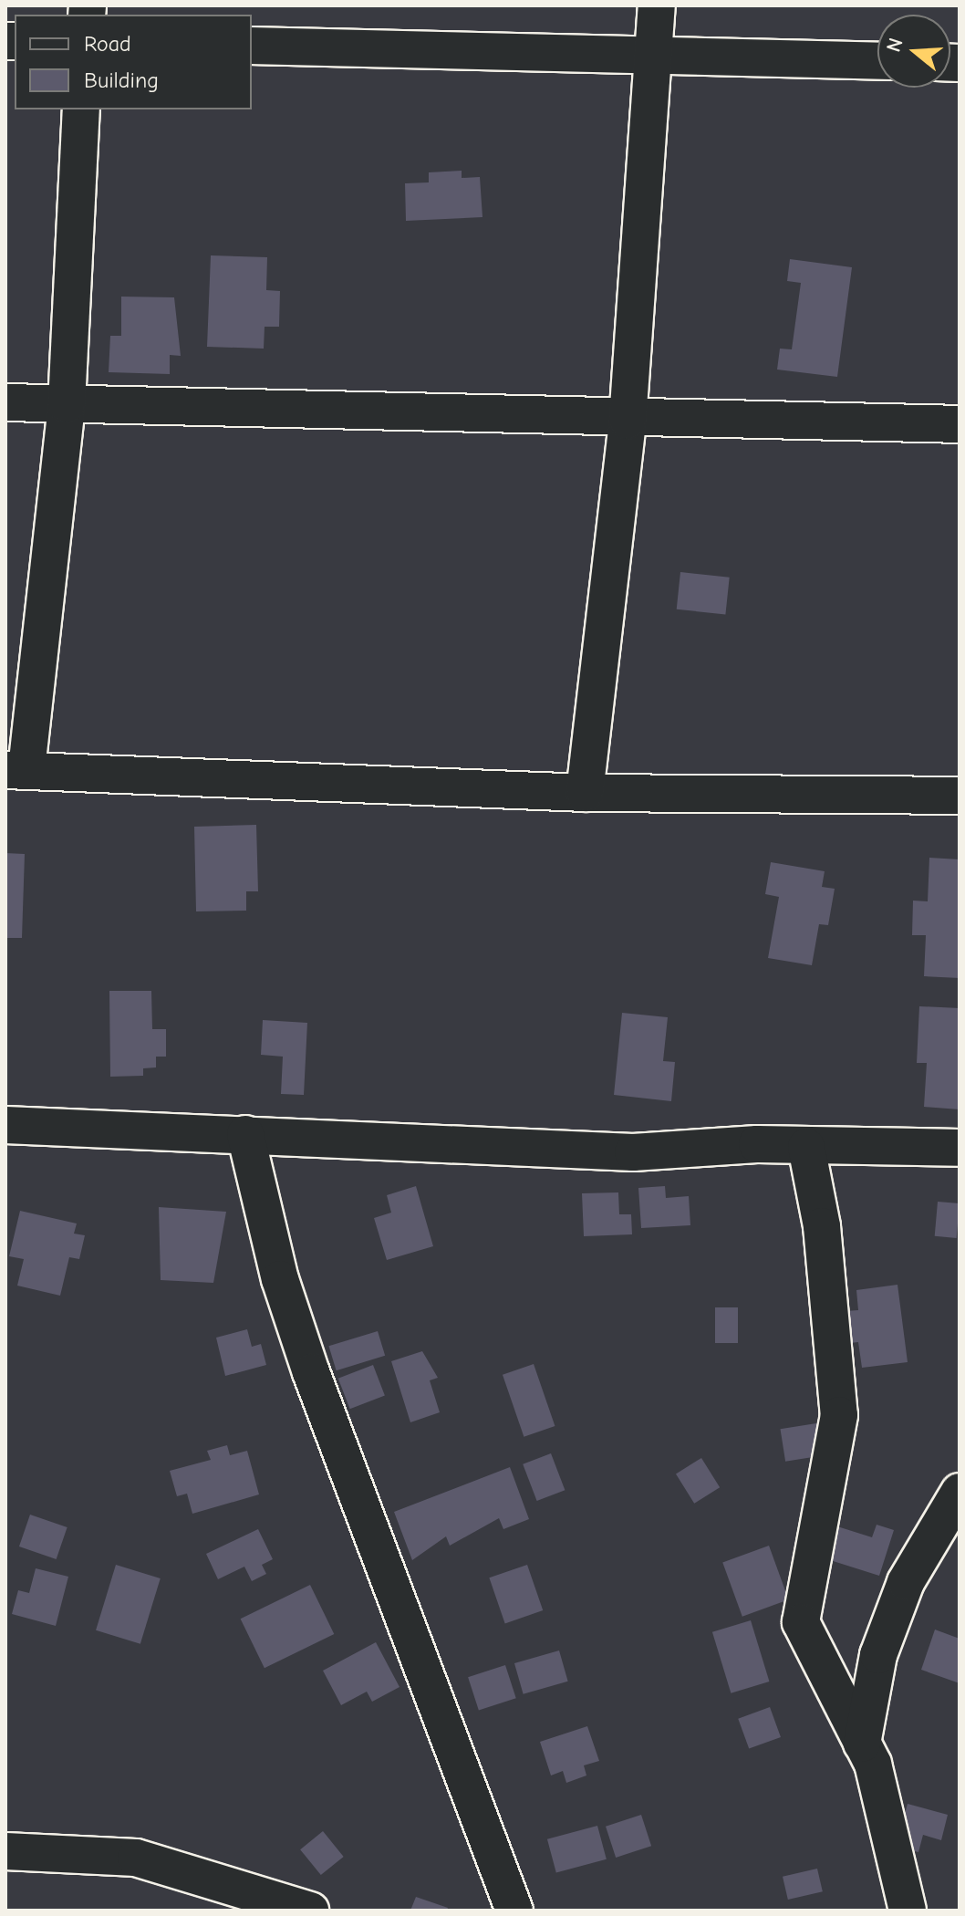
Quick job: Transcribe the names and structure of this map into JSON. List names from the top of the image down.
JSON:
{
  "legend": ["Road", "Building"],
  "north": "left"
}
